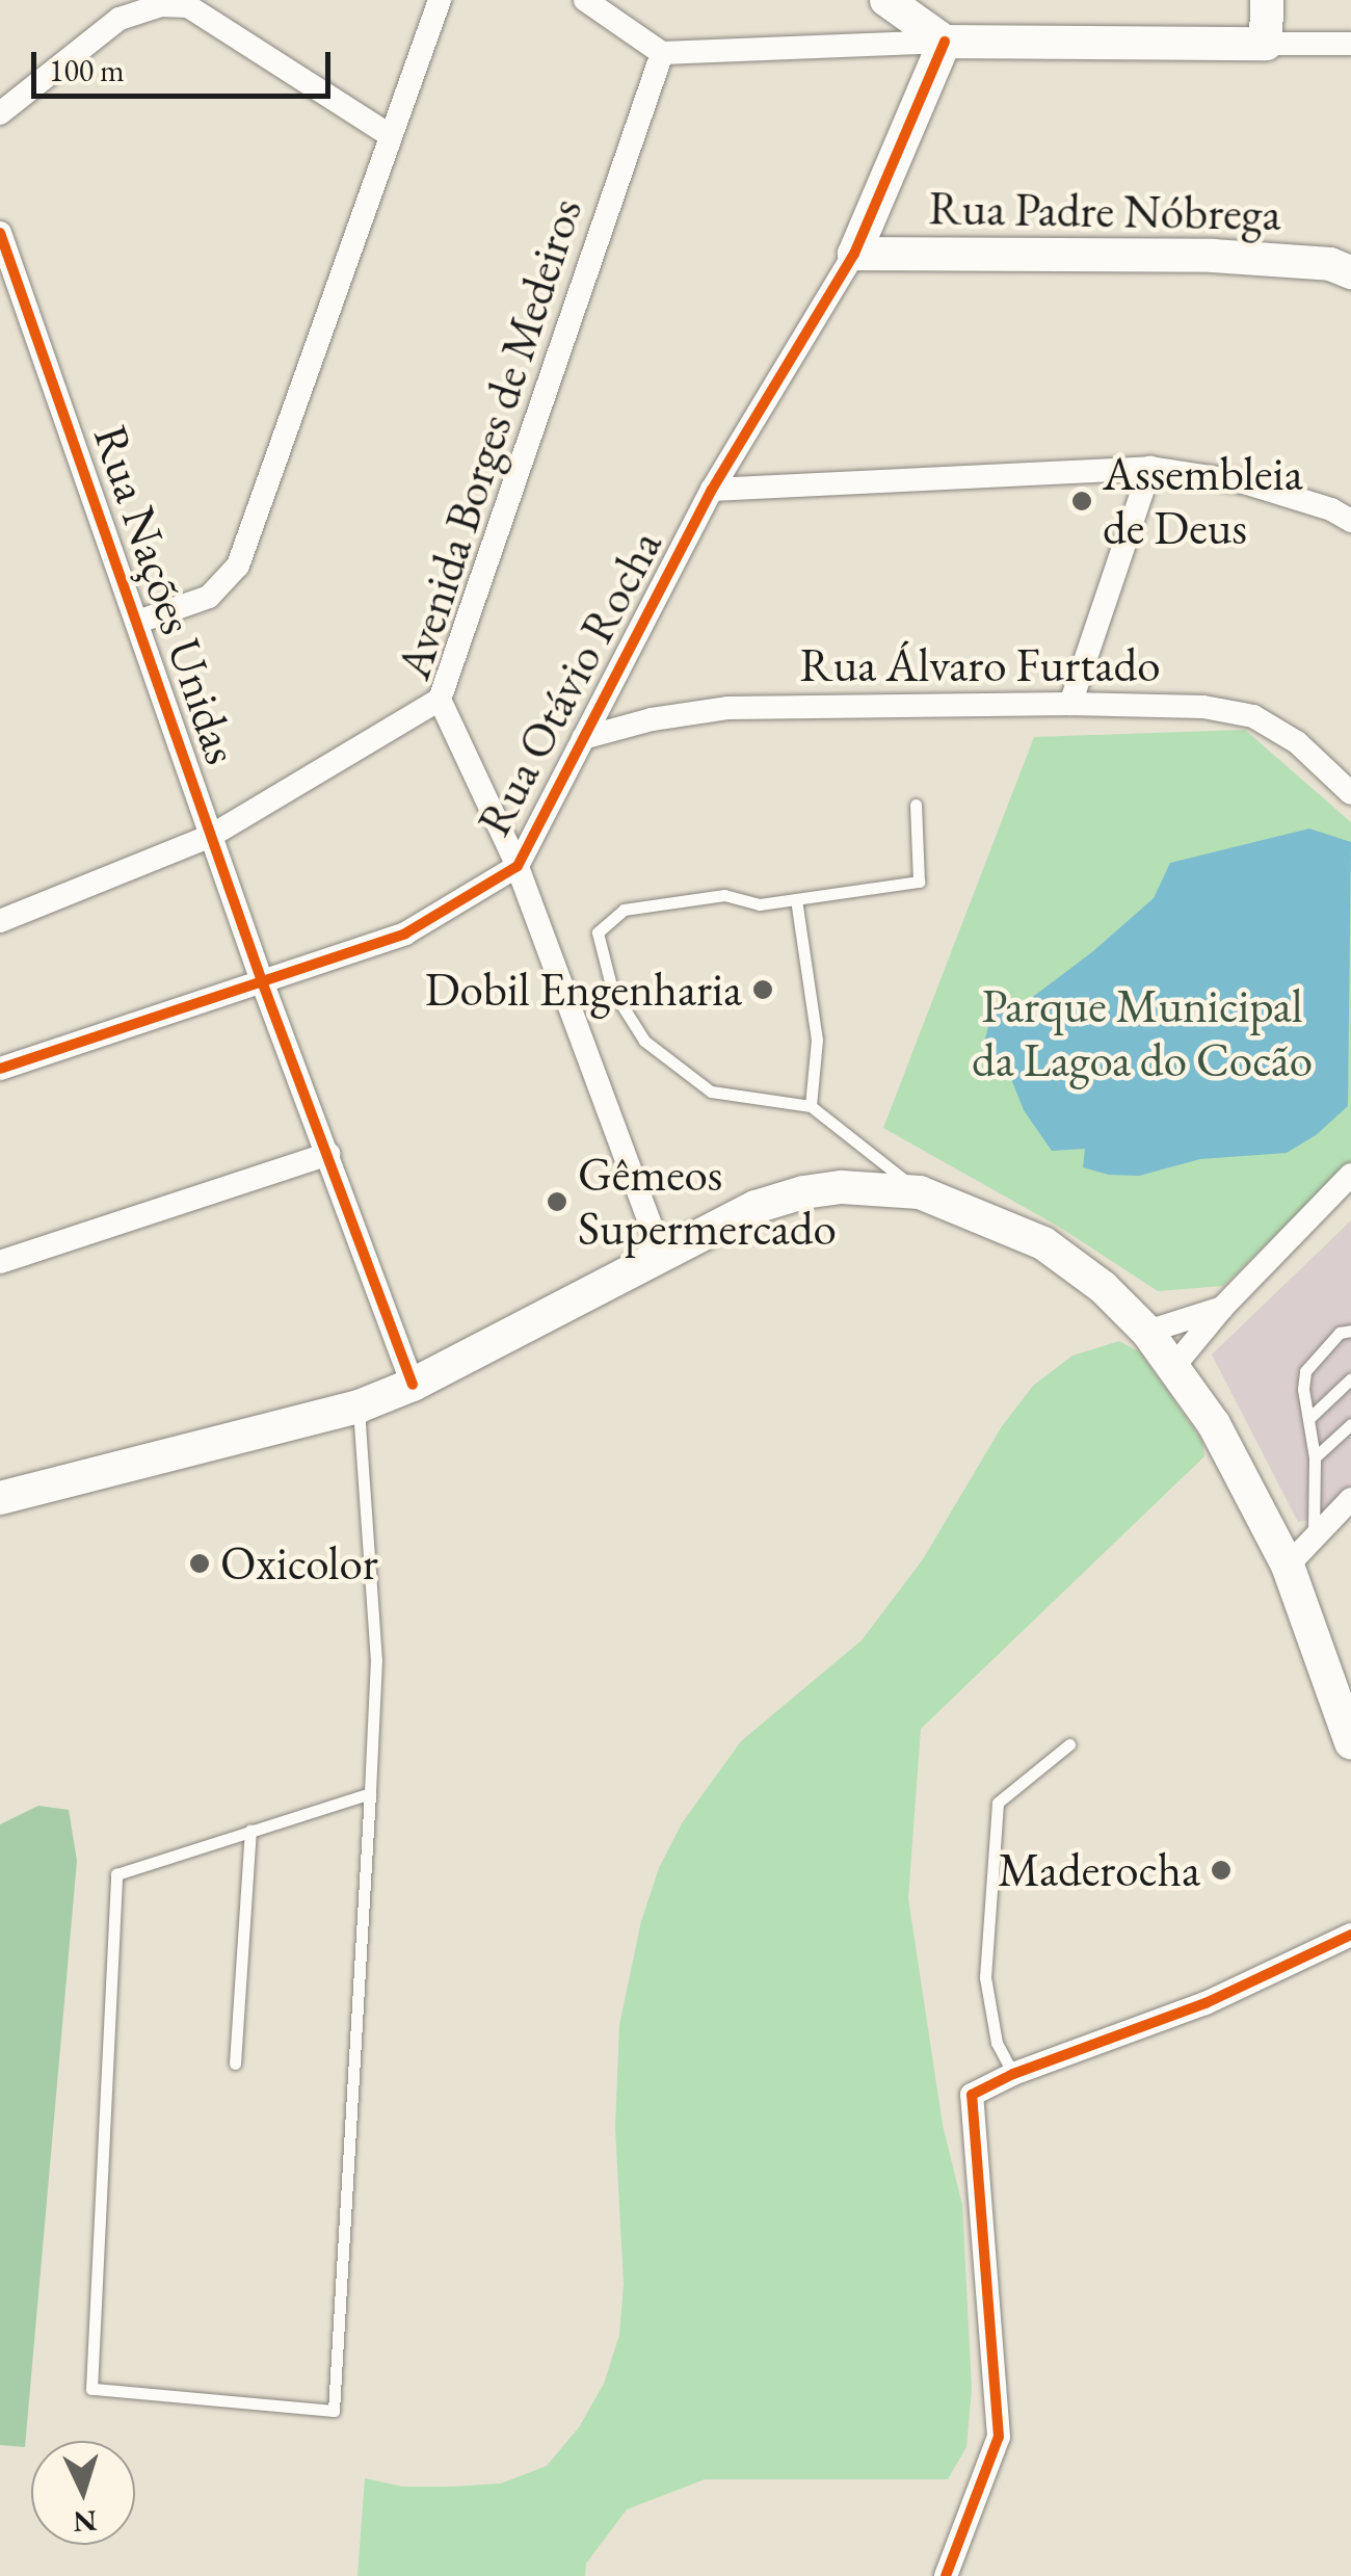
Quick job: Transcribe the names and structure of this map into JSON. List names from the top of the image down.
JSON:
{
  "streets": {
    "main road": ["Rua Padre Nóbrega", "Rua Otávio Rocha"],
    "street": ["Avenida Borges de Medeiros", "Rua Nações Unidas", "Rua Álvaro Furtado"]
  },
  "crossings": [
    ["Rua Padre Nóbrega", "Rua Otávio Rocha"],
    ["Avenida Borges de Medeiros", "Rua Otávio Rocha"],
    ["Rua Nações Unidas", "Rua Otávio Rocha"],
    ["Rua Álvaro Furtado", "Rua Otávio Rocha"]
  ],
  "parks": ["Parque Municipal da Lagoa do Cocão"],
  "places": [
    "Assembleia de Deus",
    "Dobil Engenharia",
    "Gêmeos Supermercado",
    "Oxicolor",
    "Maderocha"
  ],
  "scale_bar": "100 m",
  "north": "bottom"
}
